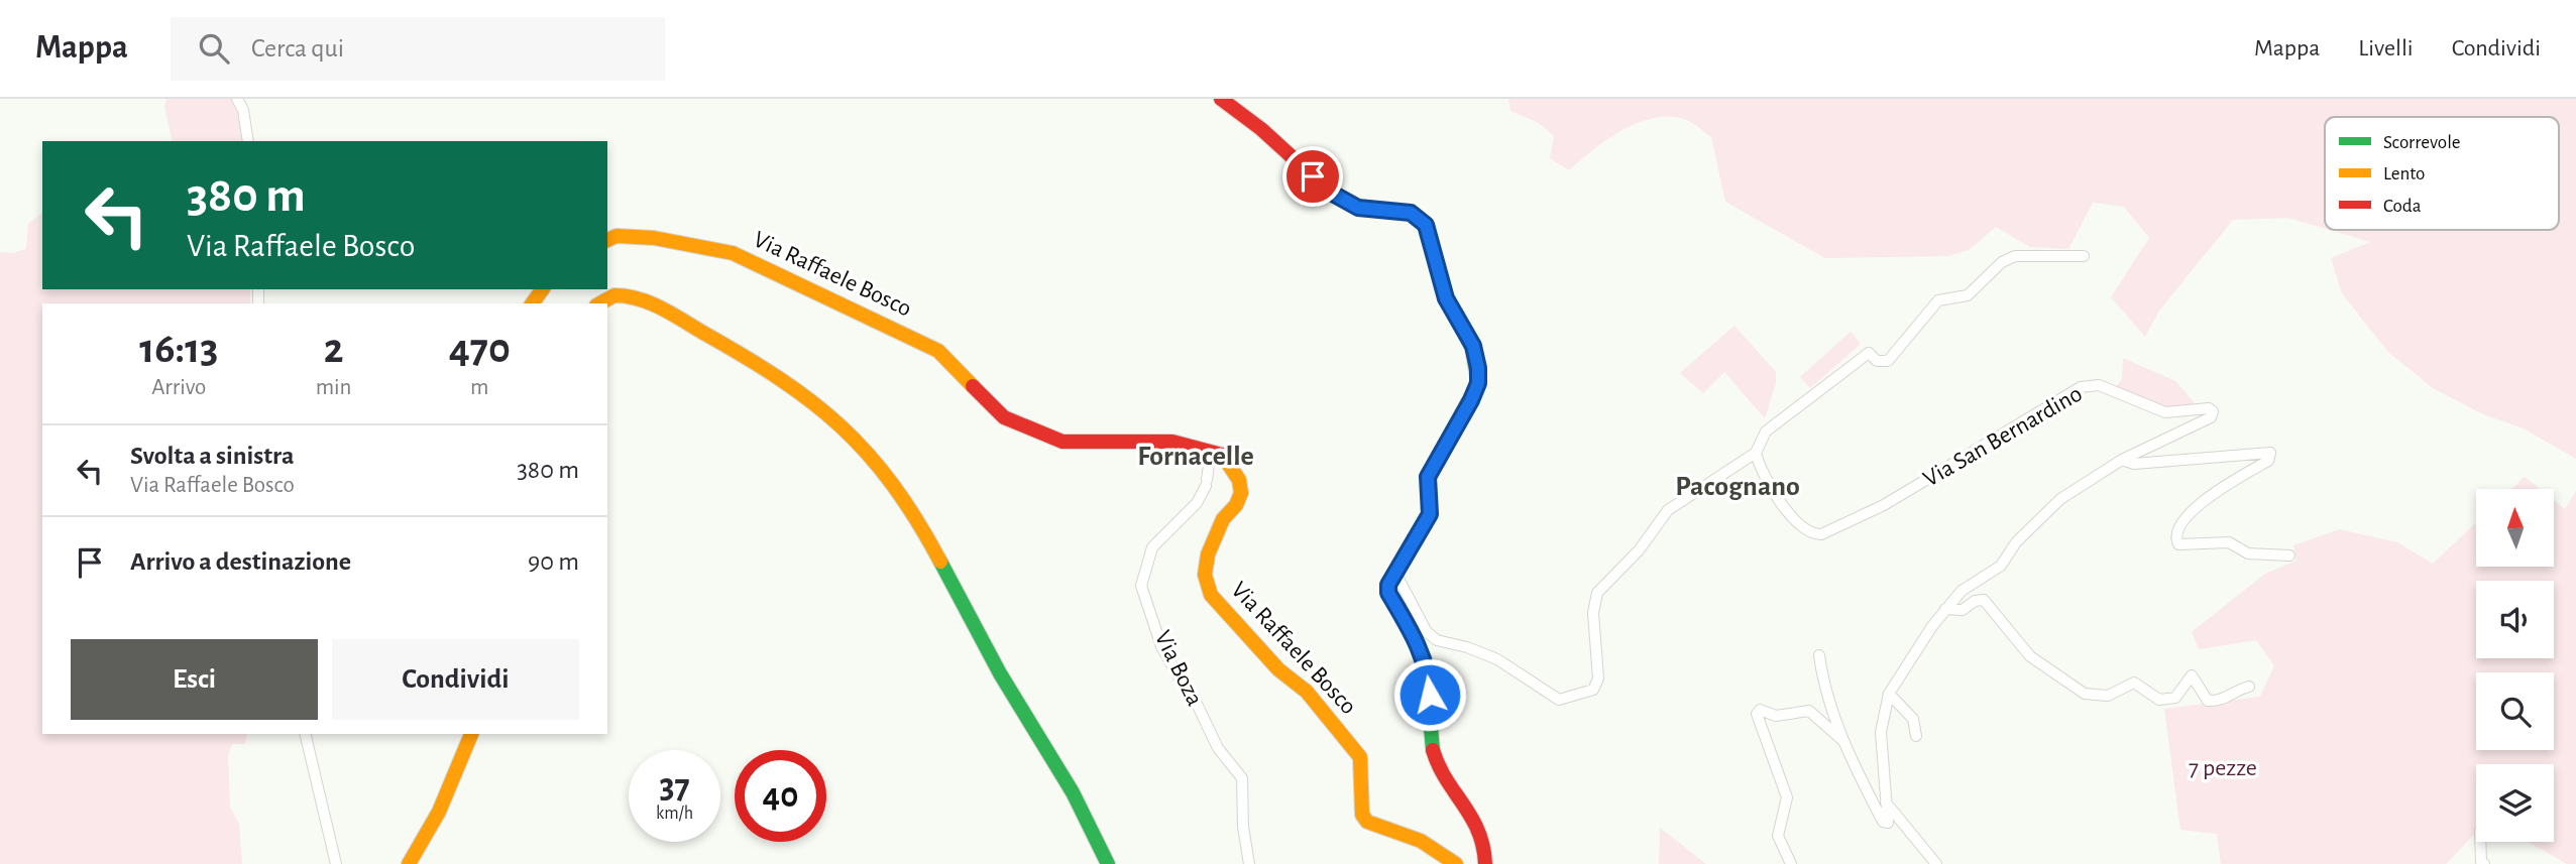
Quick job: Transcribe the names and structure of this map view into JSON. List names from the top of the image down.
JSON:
{
  "streets": {
    "street": ["Via Raffaele Bosco", "Via San Bernardino", "Via Boza"]
  },
  "crossings": [
    ["Via Raffaele Bosco", "Via Boza"]
  ],
  "districts": ["Fornacelle", "Pacognano"],
  "parks": ["7 pezze"],
  "legend": ["Scorrevole", "Lento", "Coda"],
  "north": "top",
  "page": {
    "header": "Mappa",
    "search": "Cerca qui",
    "nav": ["Mappa", "Livelli", "Condividi"],
    "turn": ["380 m", "Via Raffaele Bosco"],
    "eta": [
      "16:13",
      "Arrivo",
      "2",
      "min",
      "470",
      "m"
    ],
    "list": [
      {
        "name": "Svolta a sinistra",
        "note": "Via Raffaele Bosco",
        "value": "380 m"
      },
      {
        "name": "Arrivo a destinazione",
        "value": "90 m"
      }
    ],
    "buttons": ["Esci", "Condividi"],
    "speed": "37 km/h",
    "limit": "40"
  }
}
